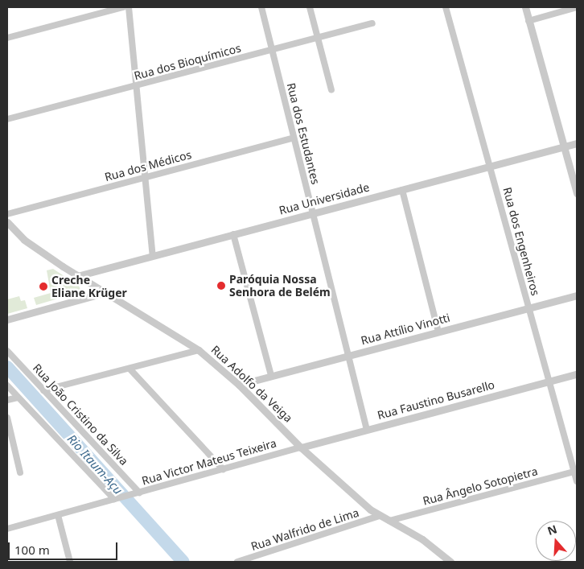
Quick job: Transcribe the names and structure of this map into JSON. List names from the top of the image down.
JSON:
{
  "streets": {
    "street": [
      "Rua dos Bioquímicos",
      "Rua dos Estudantes",
      "Rua dos Médicos",
      "Rua Universidade",
      "Rua dos Engenheiros",
      "Rua Attílio Vinotti",
      "Rua Adolfo da Veiga",
      "Rua Faustino Busarello",
      "Rua João Cristino da Silva",
      "Rua Victor Mateus Teixeira",
      "Rua Ângelo Sotopietra",
      "Rua Walfrido de Lima"
    ]
  },
  "crossings": [
    ["Rua dos Bioquímicos", "Rua dos Estudantes"],
    ["Rua dos Estudantes", "Rua dos Médicos"],
    ["Rua dos Estudantes", "Rua Universidade"],
    ["Rua dos Estudantes", "Rua Attílio Vinotti"],
    ["Rua dos Estudantes", "Rua Faustino Busarello"],
    ["Rua Universidade", "Rua dos Engenheiros"],
    ["Rua Universidade", "Rua Adolfo da Veiga"],
    ["Rua dos Engenheiros", "Rua Attílio Vinotti"],
    ["Rua dos Engenheiros", "Rua Faustino Busarello"],
    ["Rua dos Engenheiros", "Rua Ângelo Sotopietra"],
    ["Rua Attílio Vinotti", "Rua Adolfo da Veiga"],
    ["Rua Adolfo da Veiga", "Rua Faustino Busarello"],
    ["Rua Adolfo da Veiga", "Rua Victor Mateus Teixeira"],
    ["Rua Adolfo da Veiga", "Rua Ângelo Sotopietra"],
    ["Rua Adolfo da Veiga", "Rua Walfrido de Lima"],
    ["Rua Faustino Busarello", "Rua Victor Mateus Teixeira"],
    ["Rua João Cristino da Silva", "Rua Victor Mateus Teixeira"]
  ],
  "water": ["Rio Itaum-Açu"],
  "places": ["Paróquia Nossa Senhora de Belém", "Creche Eliane Krüger"],
  "scale_bar": "100 m",
  "north": "top"
}
